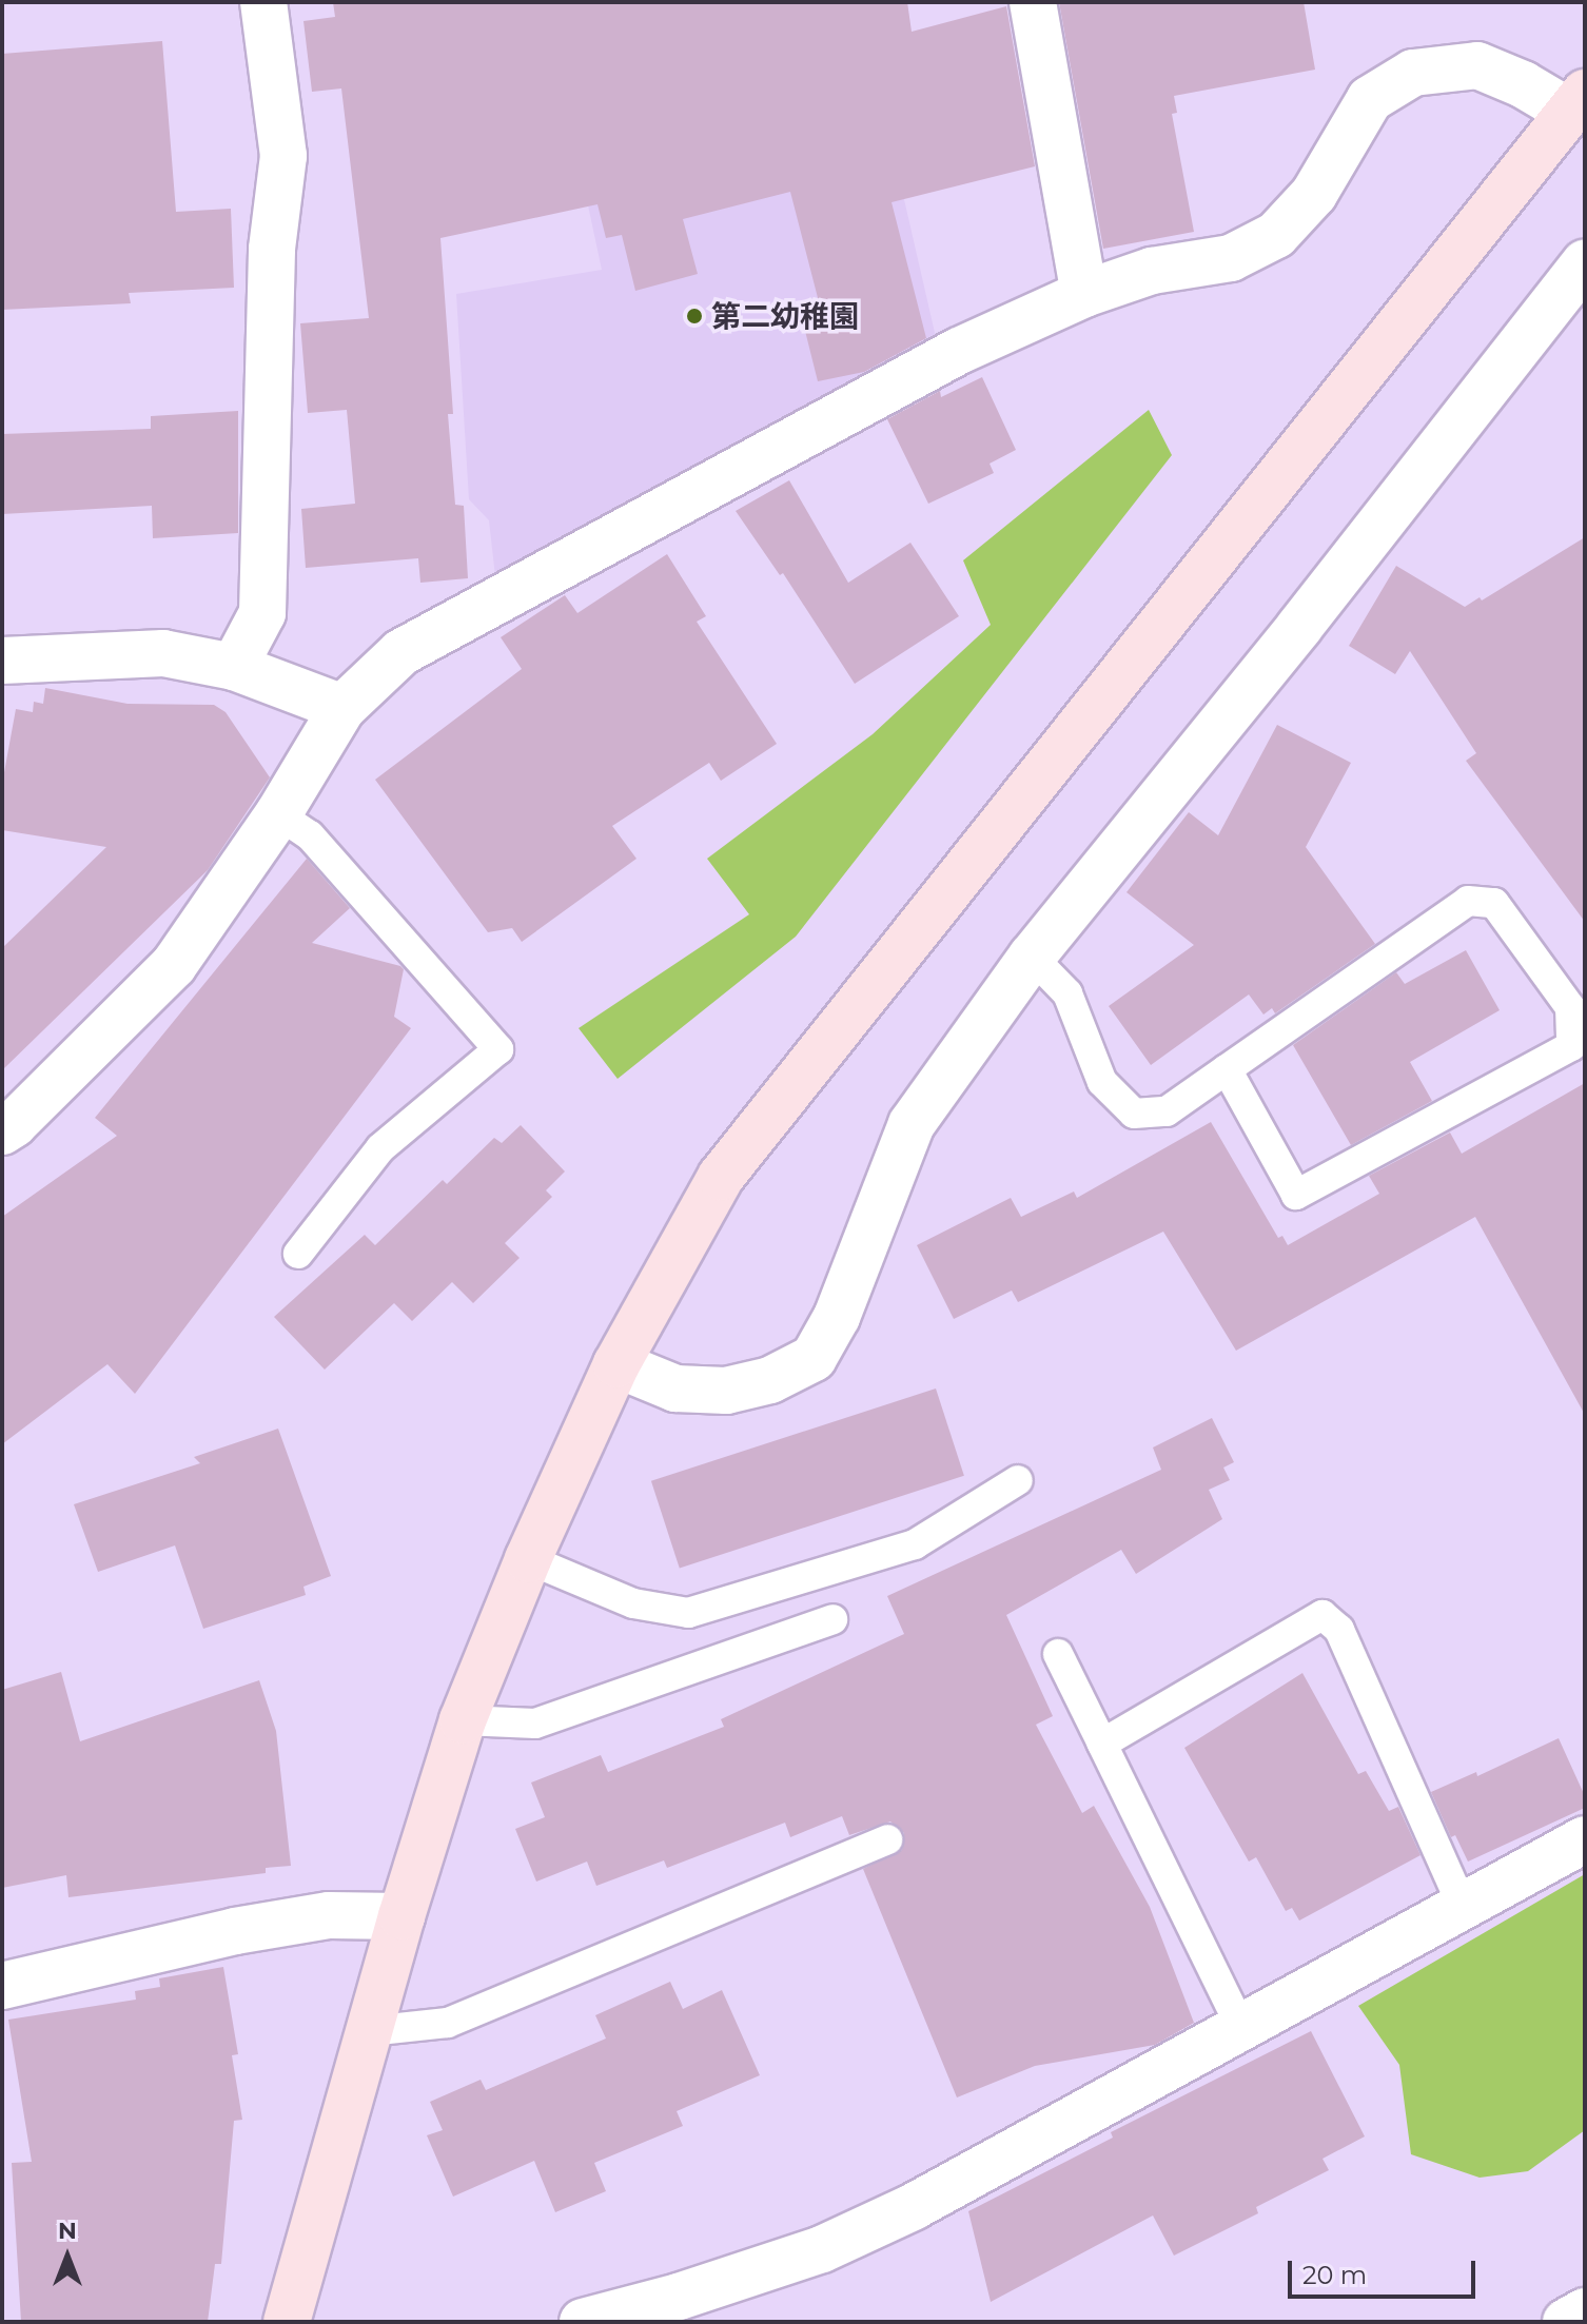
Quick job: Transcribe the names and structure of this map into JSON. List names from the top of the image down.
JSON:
{
  "places": ["第二幼稚園"],
  "scale_bar": "20 m",
  "north": "top"
}
